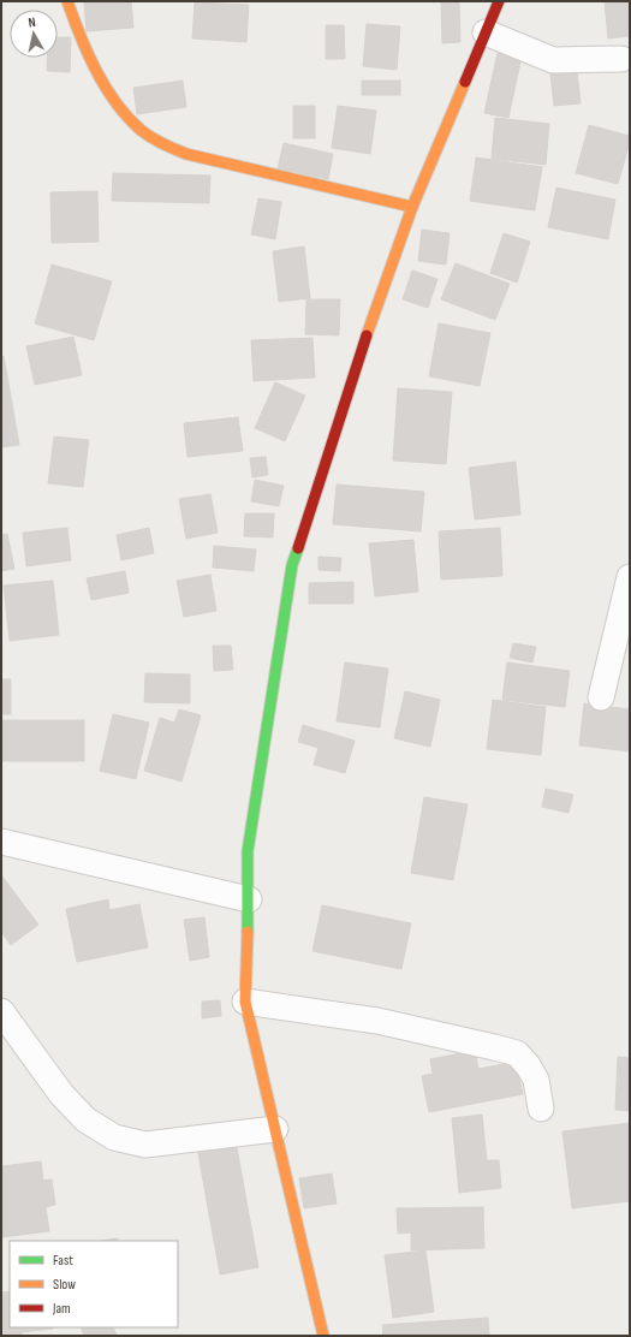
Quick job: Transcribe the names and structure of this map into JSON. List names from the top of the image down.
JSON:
{
  "legend": ["Fast", "Slow", "Jam"],
  "north": "top"
}
